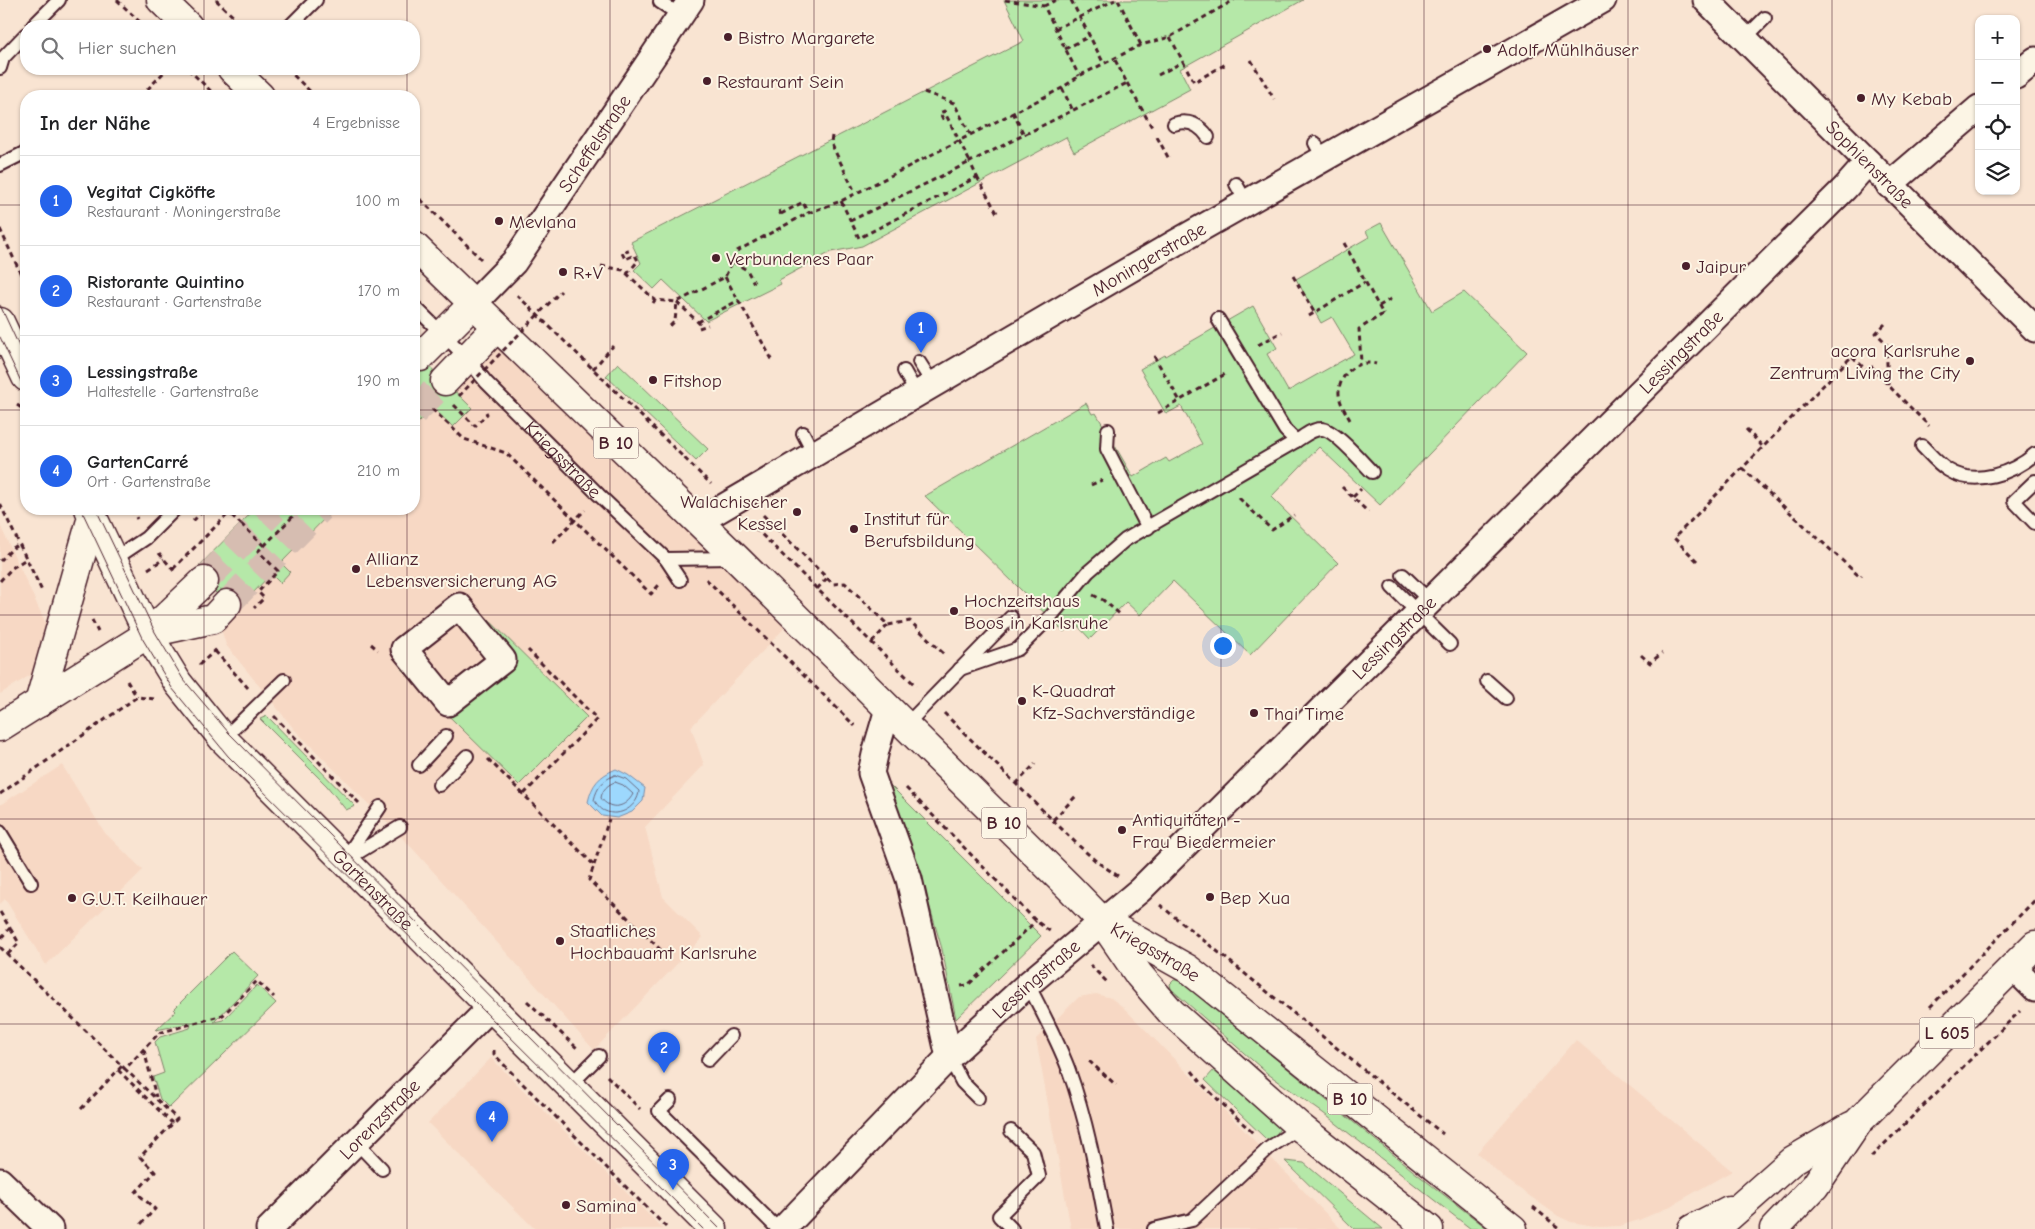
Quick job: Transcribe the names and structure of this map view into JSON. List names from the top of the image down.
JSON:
{
  "streets": {
    "main road": [
      "B 10",
      "Kriegsstraße",
      "Gartenstraße",
      "L 605"
    ],
    "street": [
      "Scheffelstraße",
      "Sophienstraße",
      "Moningerstraße",
      "Lessingstraße",
      "Lorenzstraße"
    ]
  },
  "crossings": [
    ["Scheffelstraße", "B 10"],
    ["Sophienstraße", "Lessingstraße"],
    ["Moningerstraße", "B 10"],
    ["Lessingstraße", "B 10"],
    ["Lessingstraße", "Kriegsstraße"],
    ["B 10", "Kriegsstraße"],
    ["Gartenstraße", "Lorenzstraße"]
  ],
  "places": [
    "Bistro Margarete",
    "Adolf Mühlhäuser",
    "Restaurant Sein",
    "My Kebab",
    "Mevlana",
    "Verbundenes Paar",
    "Jaipur",
    "R+V",
    "acora Karlsruhe Zentrum Living the City",
    "Fitshop",
    "Walachischer Kessel",
    "Institut für Berufsbildung",
    "Allianz Lebensversicherung AG",
    "Hochzeitshaus Boos in Karlsruhe",
    "K-Quadrat Kfz-Sachverständige",
    "Thai Time",
    "Antiquitäten - Frau Biedermeier",
    "Bep Xua",
    "G.U.T. Keilhauer",
    "Staatliches Hochbauamt Karlsruhe",
    "Samina"
  ],
  "page": {
    "map_buttons": ["+", "−"],
    "search": "Hier suchen",
    "heading": ["In der Nähe", "4 Ergebnisse"],
    "list": [
      {
        "mark": "1",
        "name": "Vegitat Cigköfte",
        "note": "Restaurant · Moningerstraße",
        "value": "100 m"
      },
      {
        "mark": "2",
        "name": "Ristorante Quintino",
        "note": "Restaurant · Gartenstraße",
        "value": "170 m"
      },
      {
        "mark": "3",
        "name": "Lessingstraße",
        "note": "Haltestelle · Gartenstraße",
        "value": "190 m"
      },
      {
        "mark": "4",
        "name": "GartenCarré",
        "note": "Ort · Gartenstraße",
        "value": "210 m"
      }
    ],
    "pins": [
      "1",
      "2",
      "4",
      "3"
    ]
  }
}
